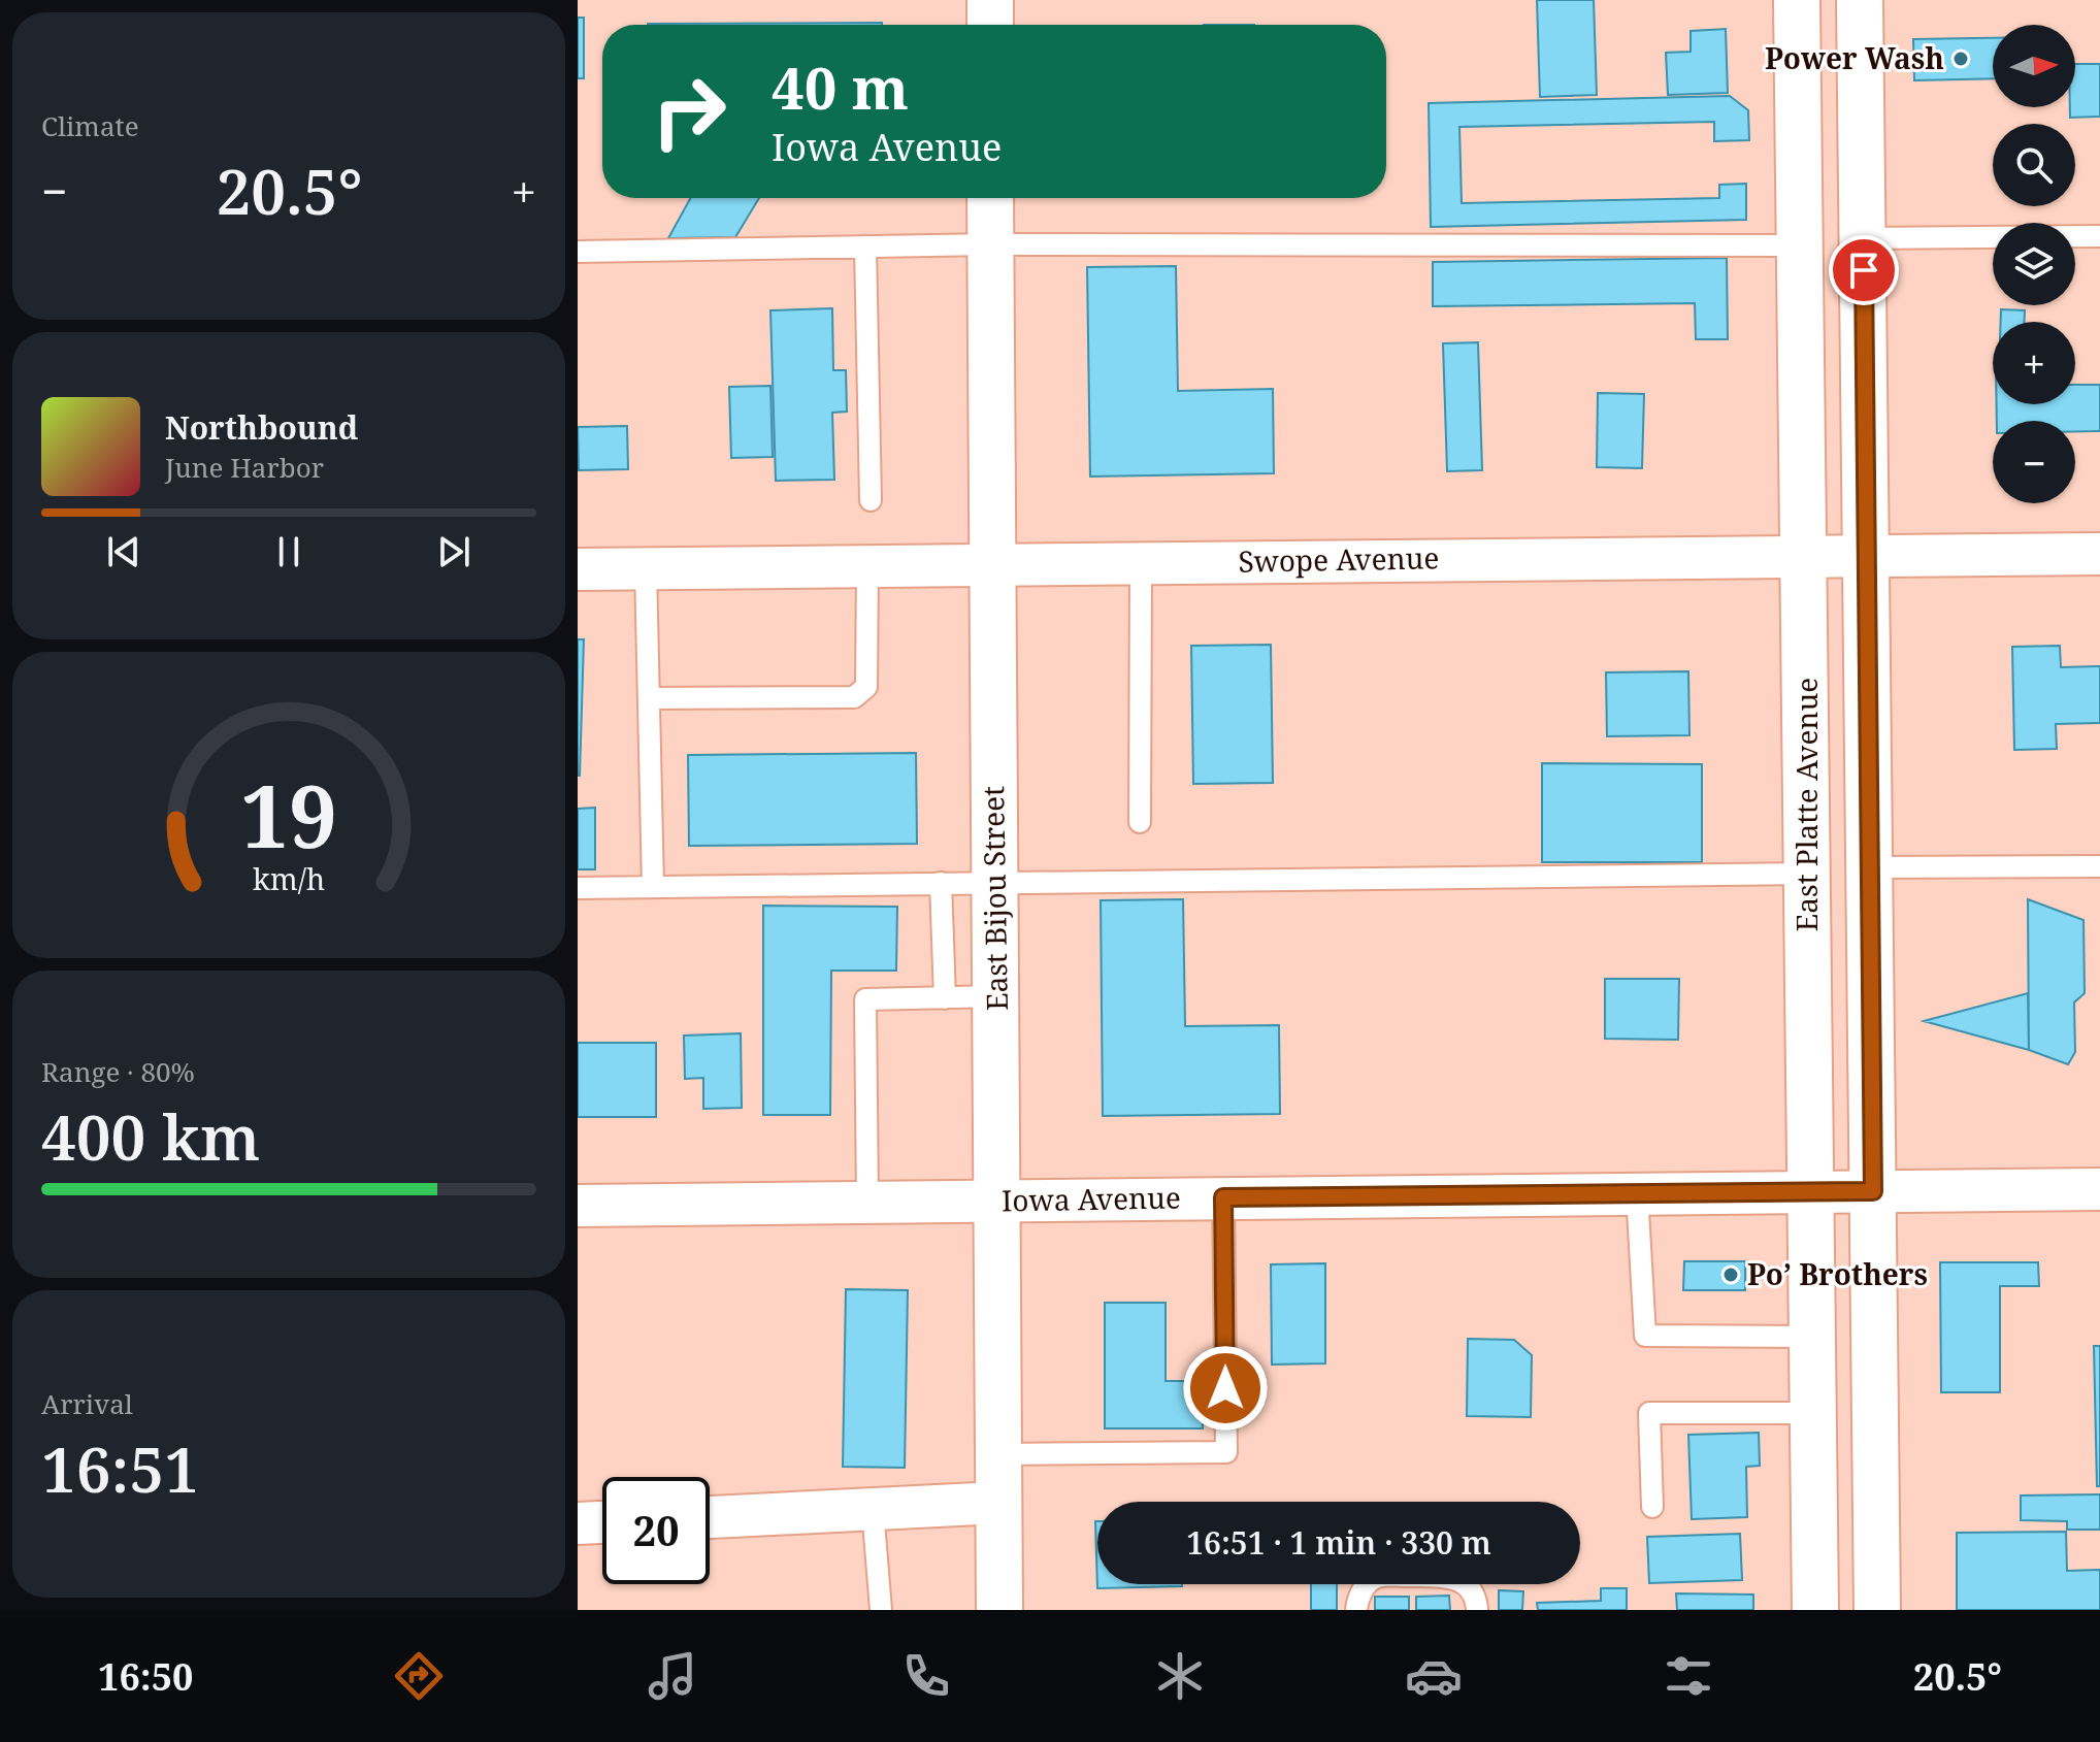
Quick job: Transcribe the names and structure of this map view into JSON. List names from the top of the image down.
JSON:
{
  "streets": {
    "main road": ["East Platte Avenue", "East Bijou Street"],
    "street": ["Swope Avenue", "Iowa Avenue"]
  },
  "crossings": [
    ["Swope Avenue", "East Platte Avenue"],
    ["Swope Avenue", "East Bijou Street"],
    ["East Platte Avenue", "Iowa Avenue"],
    ["East Bijou Street", "Iowa Avenue"]
  ],
  "places": ["Power Wash", "Po’ Brothers"],
  "north": "right",
  "page": {
    "tile": [
      "Climate",
      ["Range · 80%", "400 km"],
      ["Arrival", "16:51"]
    ],
    "map_buttons": ["+", "−"],
    "turn": ["40 m", "Iowa Avenue"],
    "heat": ["−", "20.5°", "+"],
    "song": ["Northbound", "June Harbor"],
    "limit": "20",
    "trip": "16:51 · 1 min · 330 m",
    "tabs": ["16:50", "20.5°"],
    "gauge": ["19", "km/h"]
  }
}
